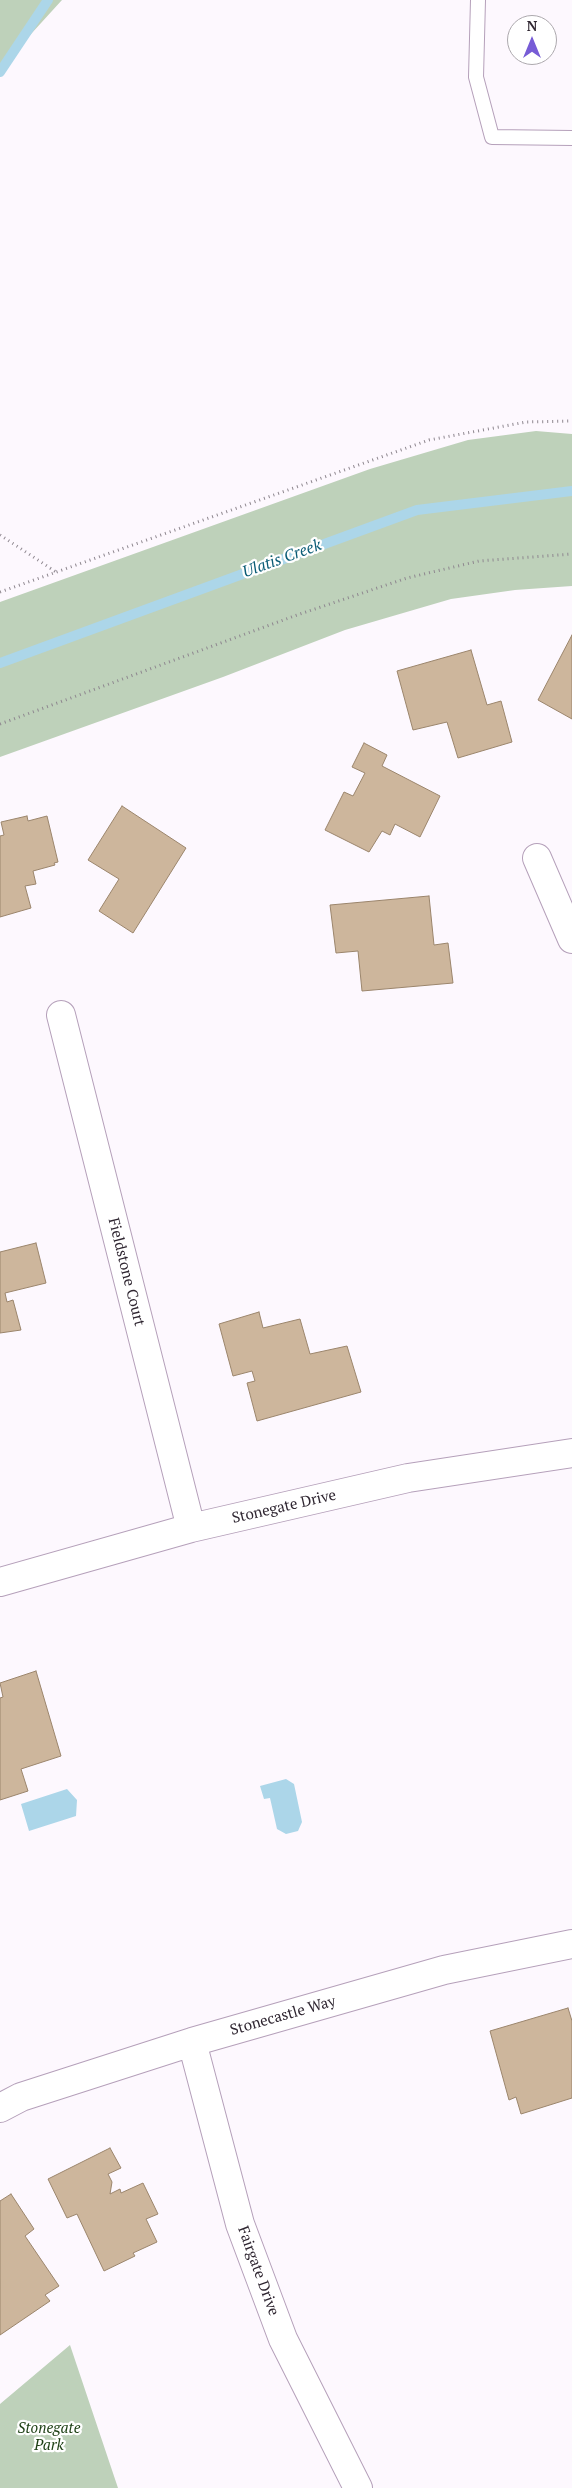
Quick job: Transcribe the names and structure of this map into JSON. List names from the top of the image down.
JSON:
{
  "streets": {
    "street": [
      "Fieldstone Court",
      "Stonegate Drive",
      "Stonecastle Way",
      "Fairgate Drive"
    ]
  },
  "crossings": [
    ["Fieldstone Court", "Stonegate Drive"],
    ["Stonecastle Way", "Fairgate Drive"]
  ],
  "water": ["Ulatis Creek"],
  "parks": ["Stonegate Park"],
  "north": "top"
}
